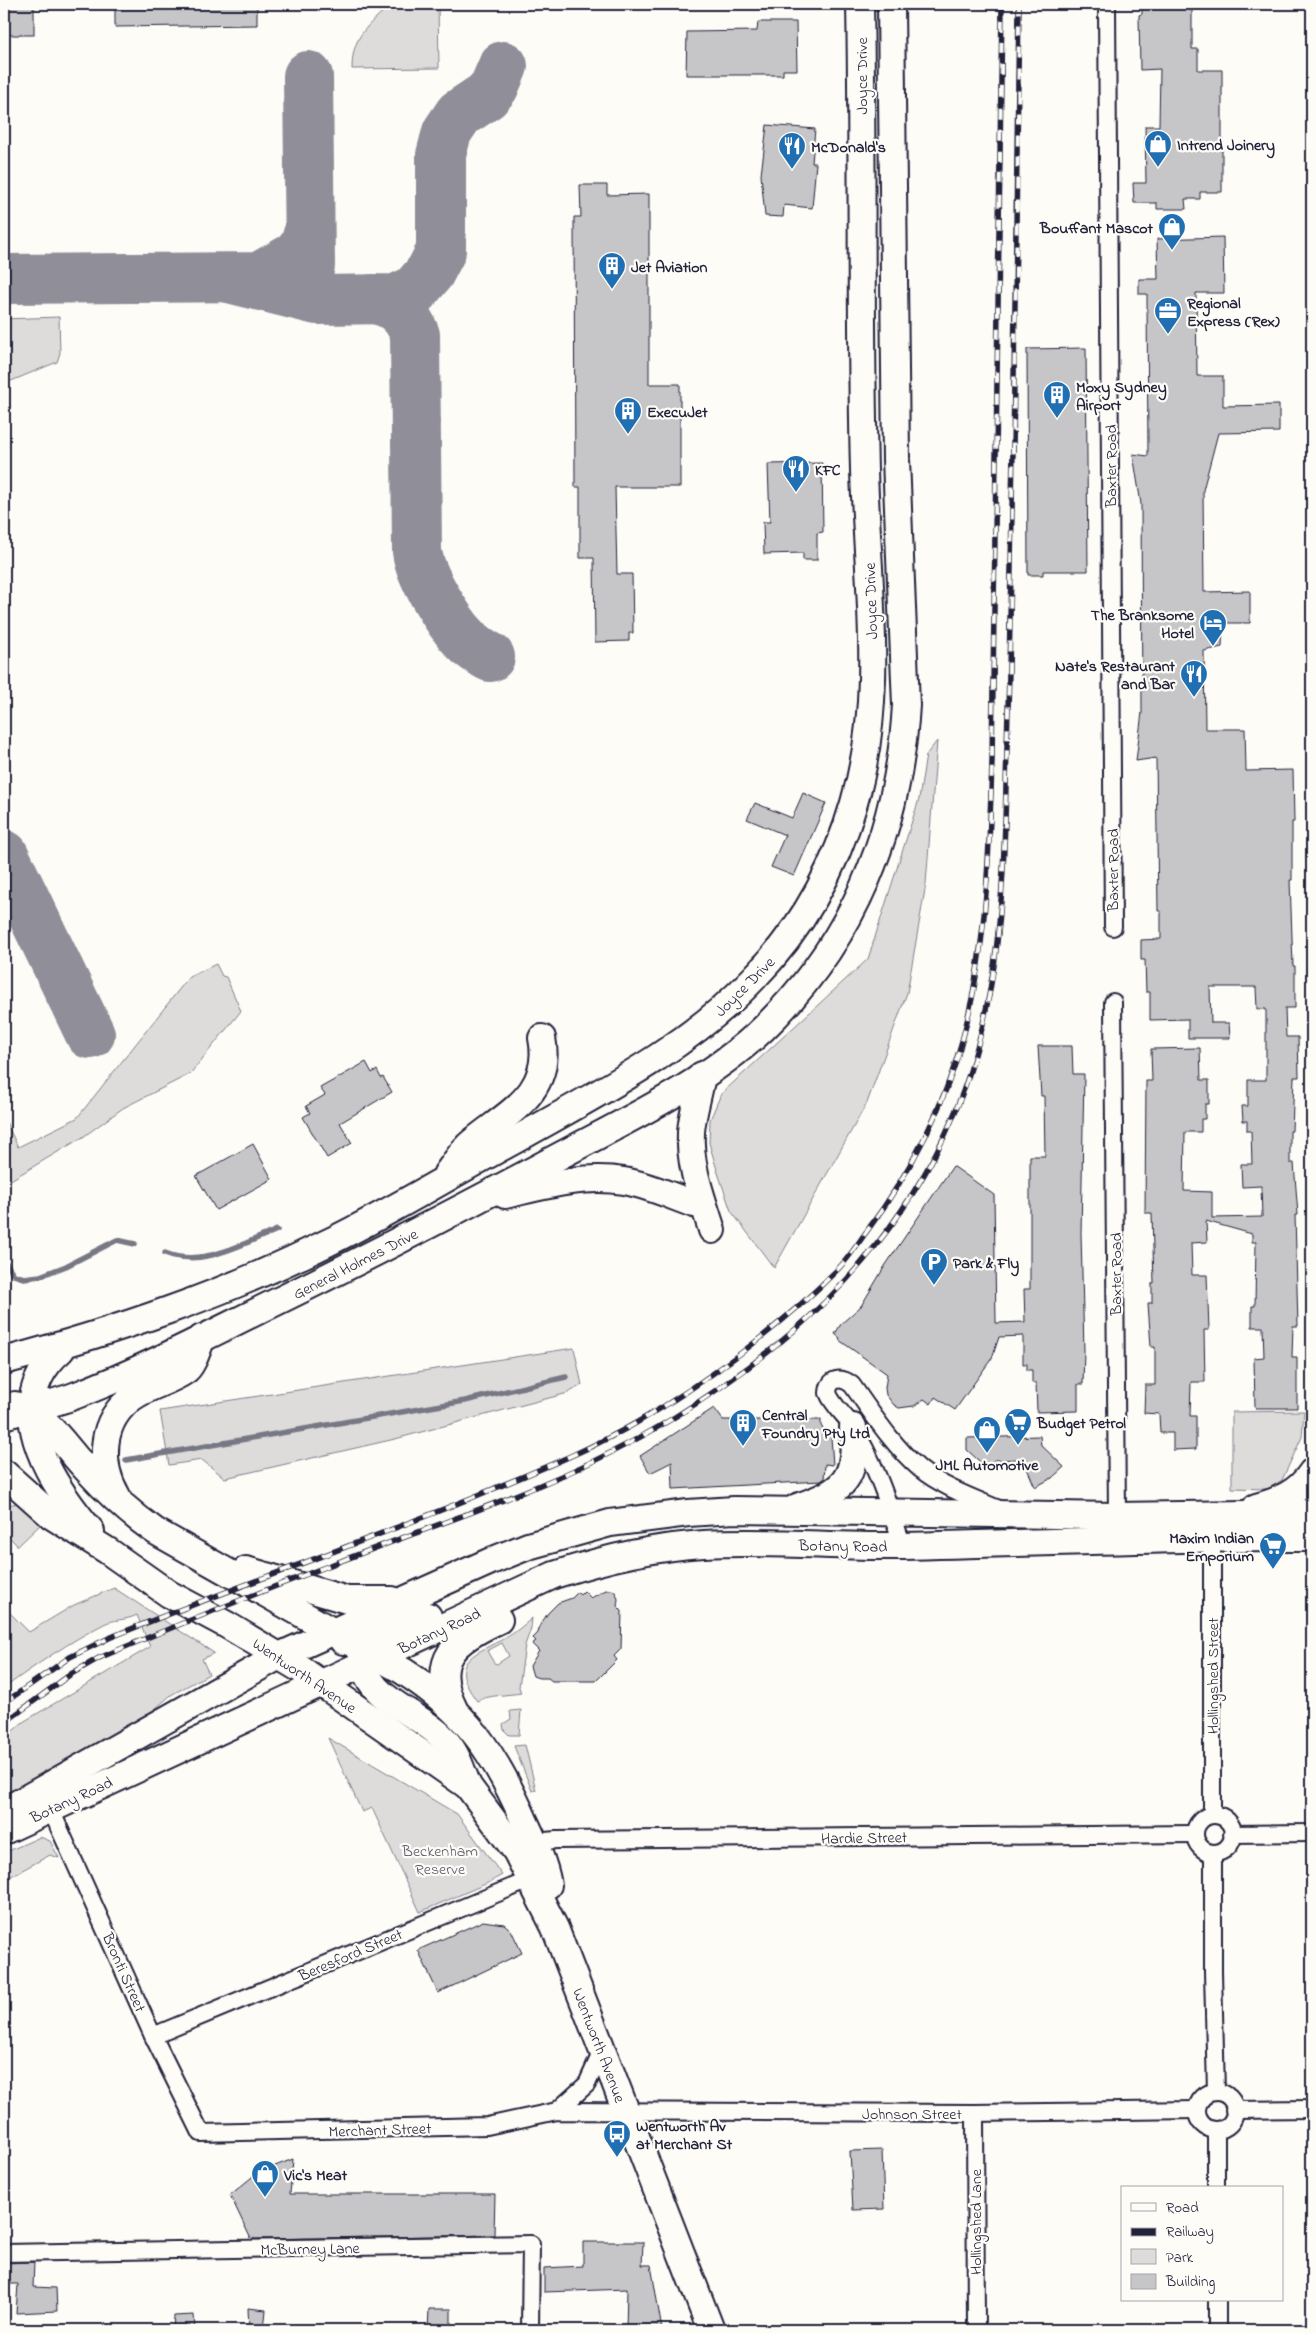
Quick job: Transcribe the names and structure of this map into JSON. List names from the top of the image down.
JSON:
{
  "streets": {
    "main road": [
      "Joyce Drive",
      "General Holmes Drive",
      "Botany Road",
      "Wentworth Avenue"
    ],
    "street": [
      "Baxter Road",
      "Hollingshed Street",
      "Hardie Street",
      "Beresford Street",
      "Bronti Street",
      "Johnson Street",
      "Merchant Street",
      "Hollingshed Lane",
      "McBurney Lane"
    ]
  },
  "crossings": [
    ["Joyce Drive", "General Holmes Drive"],
    ["Baxter Road", "Botany Road"],
    ["General Holmes Drive", "Wentworth Avenue"],
    ["Botany Road", "Wentworth Avenue"],
    ["Botany Road", "Hollingshed Street"],
    ["Botany Road", "Bronti Street"],
    ["Wentworth Avenue", "Hardie Street"],
    ["Wentworth Avenue", "Beresford Street"],
    ["Wentworth Avenue", "Johnson Street"],
    ["Wentworth Avenue", "Merchant Street"],
    ["Hollingshed Street", "Hardie Street"],
    ["Beresford Street", "Bronti Street"],
    ["Bronti Street", "Merchant Street"],
    ["Johnson Street", "Merchant Street"],
    ["Johnson Street", "Hollingshed Lane"]
  ],
  "parks": ["Beckenham Reserve"],
  "places": {
    "shop": [
      "Intrend Joinery",
      "Bouffant Mascot",
      "JML Automotive",
      "Vic's Meat"
    ],
    "restaurant": ["McDonald's", "KFC", "Nate's Restaurant and Bar"],
    "building": [
      "Jet Aviation",
      "Moxy Sydney Airport",
      "ExecuJet",
      "Central Foundry Pty Ltd"
    ],
    "office": ["Regional Express (Rex)"],
    "hotel": ["The Branksome Hotel"],
    "parking": ["Park & Fly"],
    "supermarket": ["Budget Petrol", "Maxim Indian Emporium"],
    "bus stop": ["Wentworth Av at Merchant St"]
  },
  "legend": [
    "Road",
    "Railway",
    "Park",
    "Building"
  ]
}
